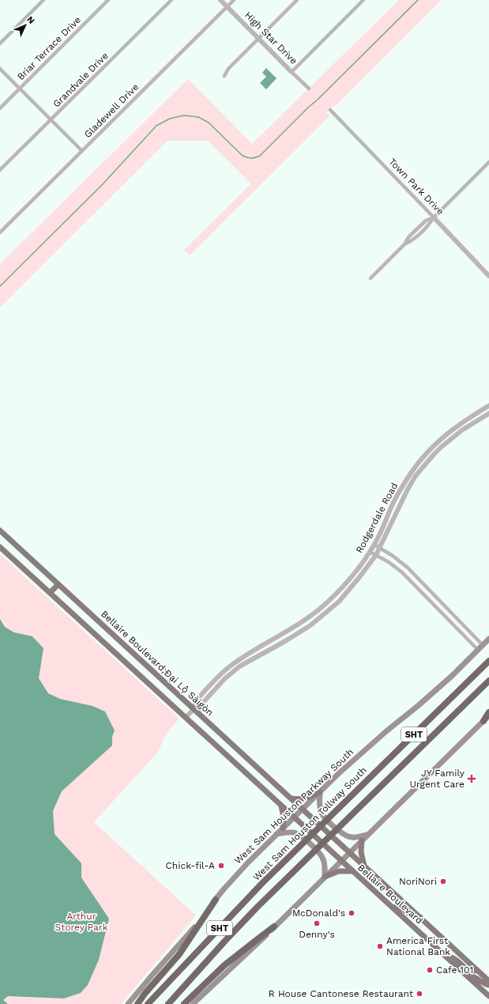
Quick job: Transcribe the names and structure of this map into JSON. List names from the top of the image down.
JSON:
{
  "streets": {
    "highway": ["SHT", "West Sam Houston Tollway South"],
    "main road": ["Bellaire Boulevard;Đại Lộ Sàigòn", "West Sam Houston Parkway South", "Bellaire Boulevard"],
    "street": [
      "High Star Drive",
      "Briar Terrace Drive",
      "Grandvale Drive",
      "Gladewell Drive",
      "Town Park Drive",
      "Rodgerdale Road"
    ]
  },
  "crossings": [
    ["High Star Drive", "Gladewell Drive"],
    ["Rodgerdale Road", "Bellaire Boulevard;Đại Lộ Sàigòn"],
    ["Bellaire Boulevard;Đại Lộ Sàigòn", "West Sam Houston Parkway South"],
    ["Bellaire Boulevard;Đại Lộ Sàigòn", "Bellaire Boulevard"],
    ["West Sam Houston Parkway South", "Bellaire Boulevard"]
  ],
  "parks": ["Arthur Storey Park"],
  "places": {
    "health": ["JY Family Urgent Care"],
    "other": [
      "Chick-fil-A",
      "NoriNori",
      "McDonald's",
      "Denny's",
      "America First National Bank",
      "Cafe 101",
      "R House Cantonese Restaurant"
    ]
  },
  "north": "top right"
}
